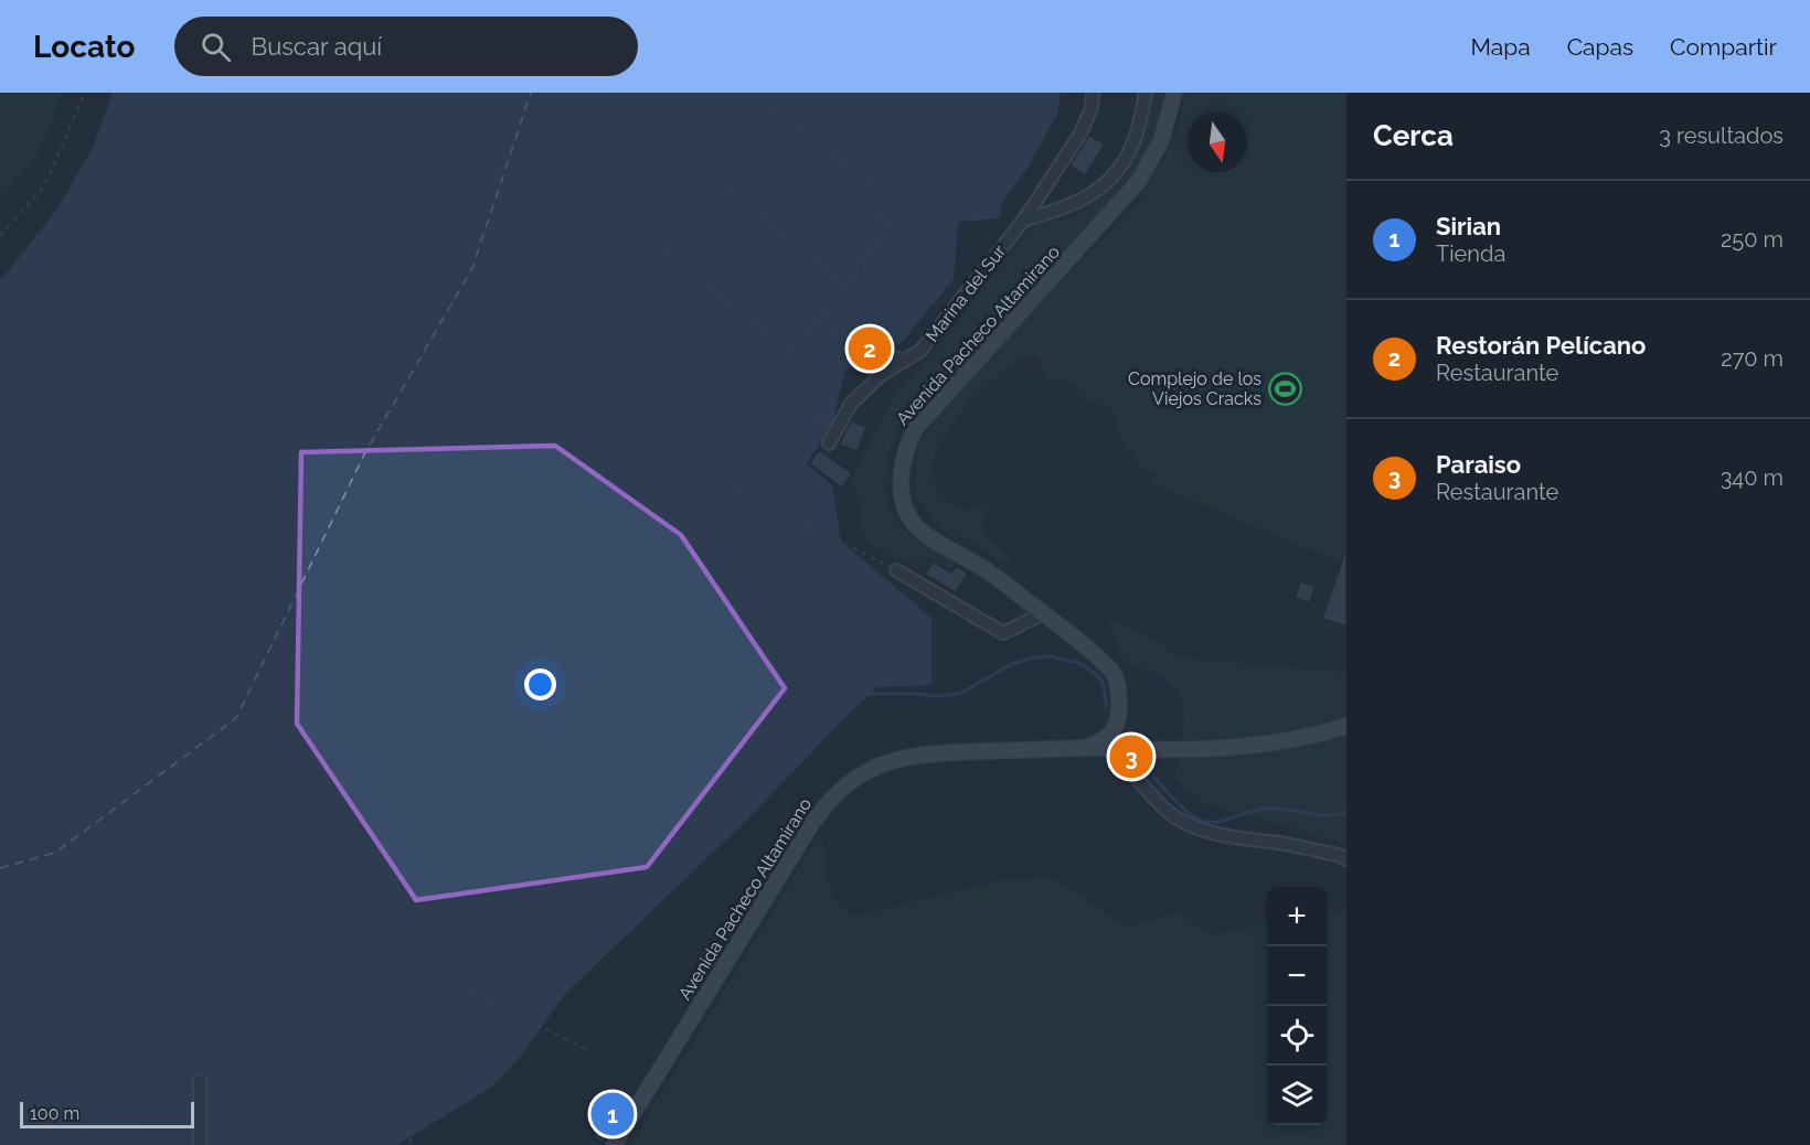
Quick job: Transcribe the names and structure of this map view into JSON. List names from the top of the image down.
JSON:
{
  "streets": {
    "main road": ["Avenida Pacheco Altamirano"],
    "street": ["Marina del Sur"]
  },
  "places": {
    "sports": ["Complejo de los Viejos Cracks"]
  },
  "scale_bar": "100 m",
  "north": "bottom",
  "page": {
    "header": "Locato",
    "search": "Buscar aquí",
    "nav": ["Mapa", "Capas", "Compartir"],
    "heading": ["Cerca", "3 resultados"],
    "list": [
      {
        "mark": "1",
        "name": "Sirian",
        "note": "Tienda",
        "value": "250 m"
      },
      {
        "mark": "2",
        "name": "Restorán Pelícano",
        "note": "Restaurante",
        "value": "270 m"
      },
      {
        "mark": "3",
        "name": "Paraiso",
        "note": "Restaurante",
        "value": "340 m"
      }
    ],
    "pins": ["2", "3", "1"],
    "map_buttons": ["+", "−"],
    "scale": "100 m"
  }
}
